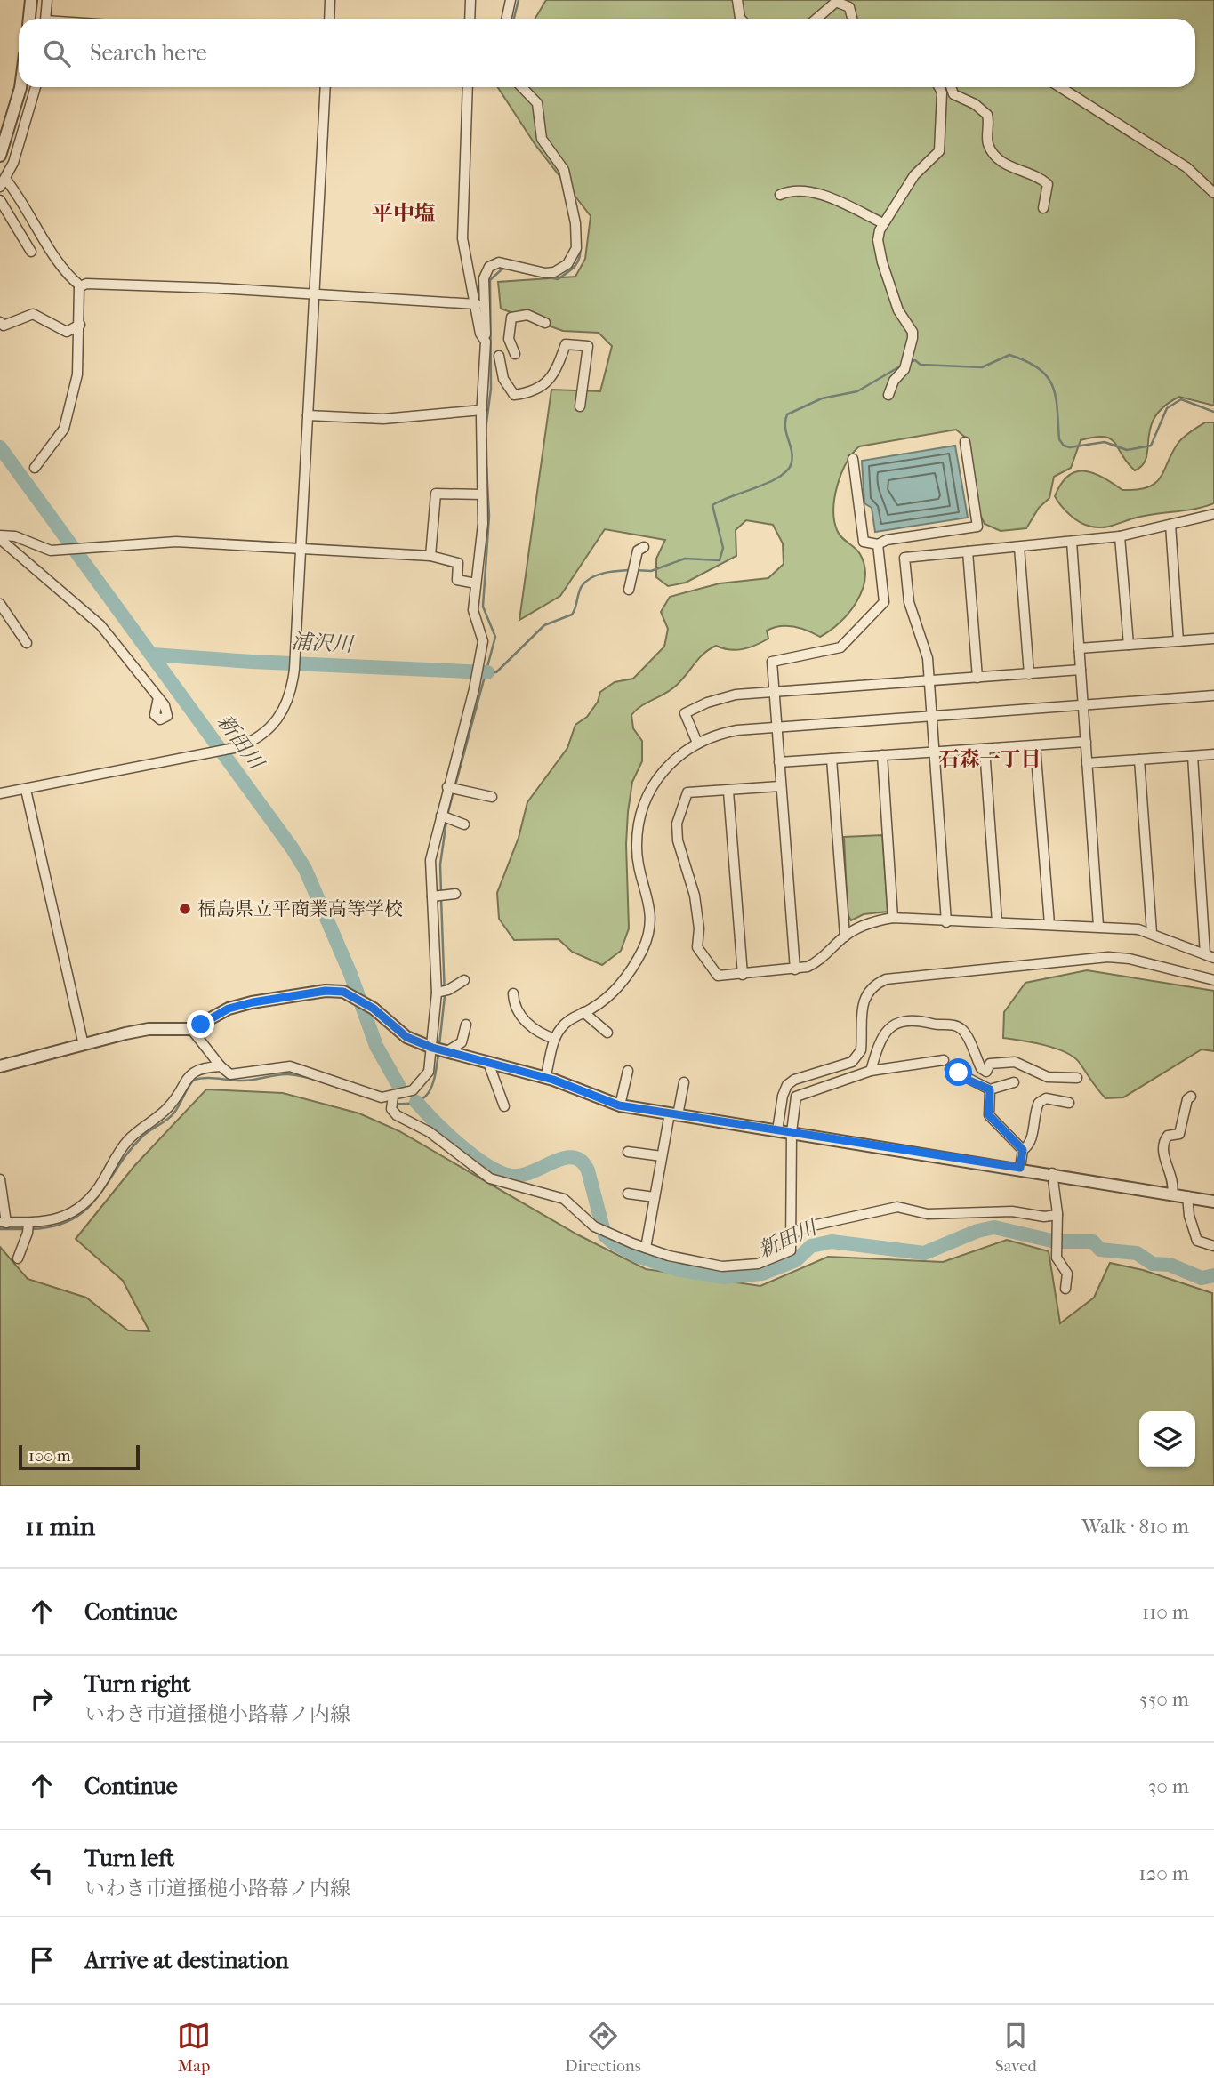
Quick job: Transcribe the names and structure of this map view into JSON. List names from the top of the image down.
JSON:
{
  "districts": ["平中塩", "石森一丁目"],
  "water": ["浦沢川", "新田川"],
  "places": ["福島県立平商業高等学校"],
  "scale_bar": "100 m",
  "page": {
    "search": "Search here",
    "scale": "100 m",
    "heading": ["11 min", "Walk · 810 m"],
    "list": [
      ["Continue", "110 m"],
      ["Turn right", "いわき市道搔槌小路幕ノ内線", "550 m"],
      ["Continue", "30 m"],
      ["Turn left", "いわき市道搔槌小路幕ノ内線", "120 m"],
      "Arrive at destination"
    ],
    "nav": ["Map", "Directions", "Saved"]
  }
}
